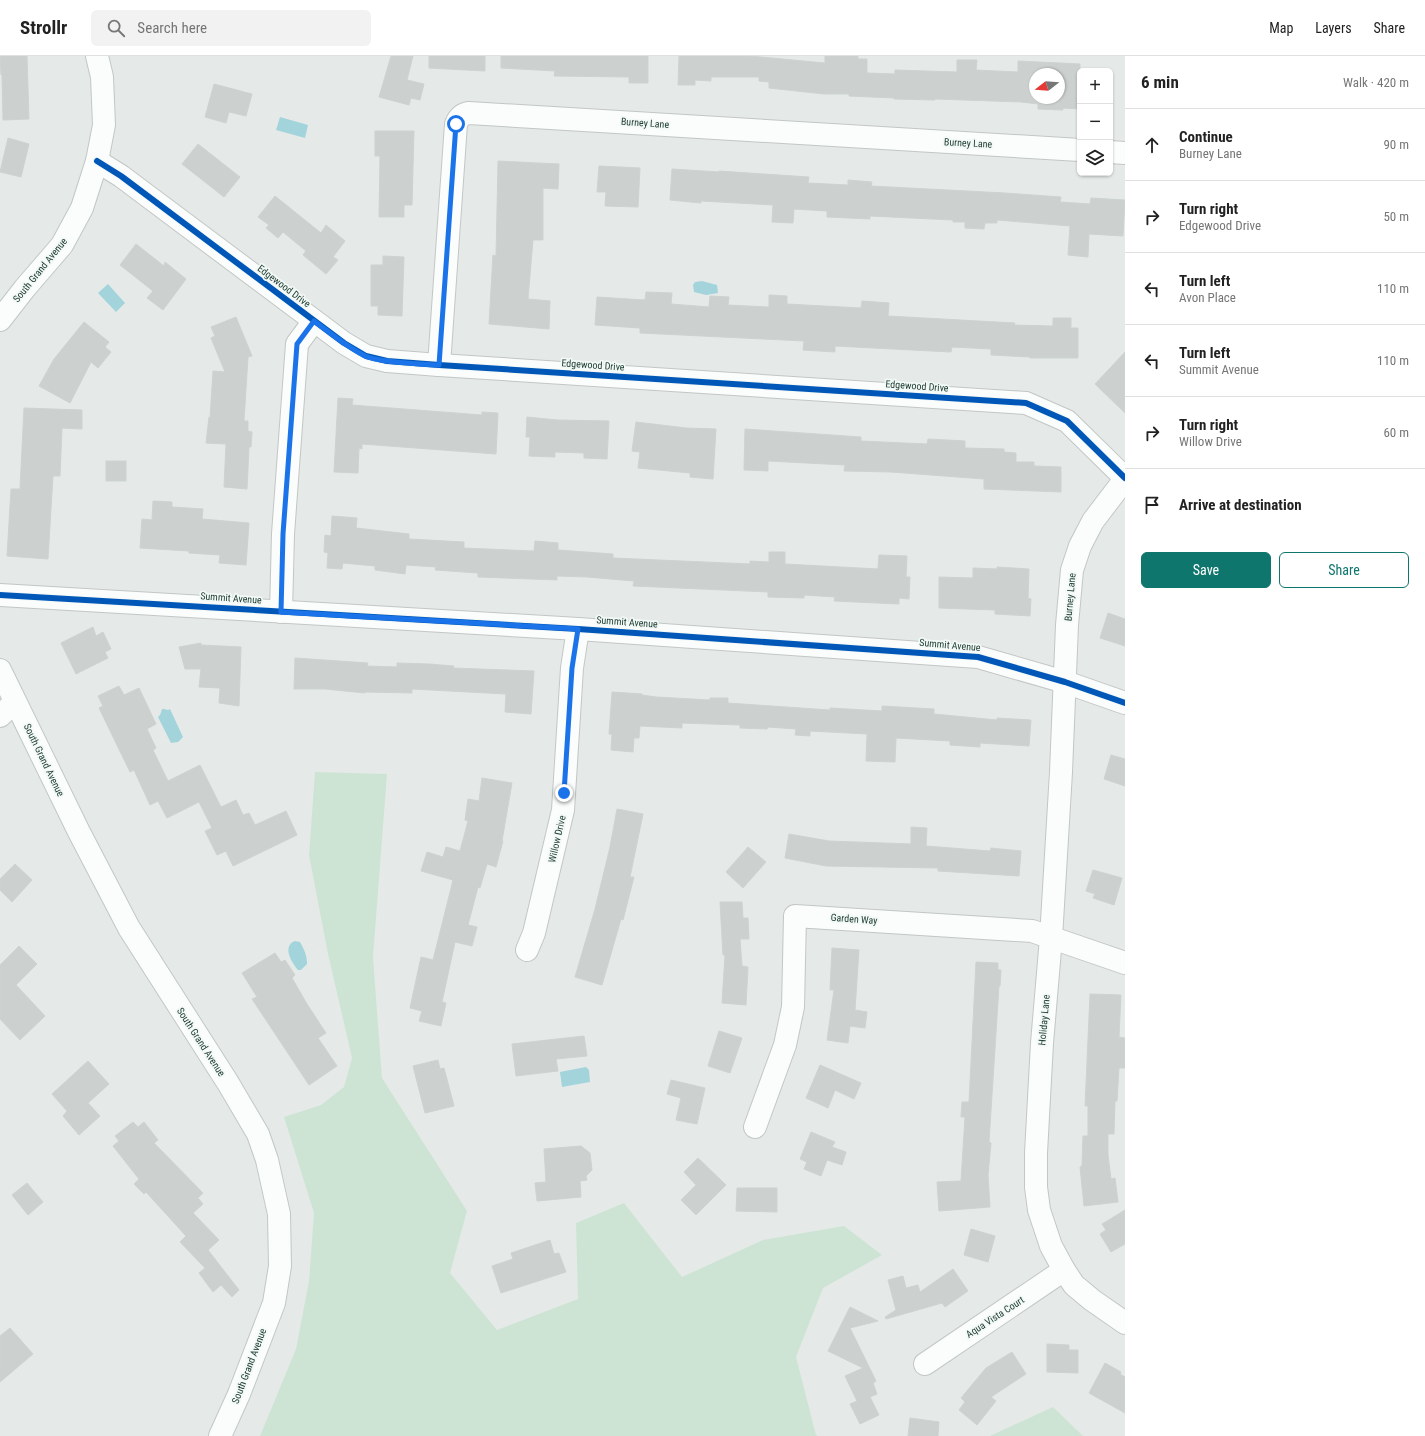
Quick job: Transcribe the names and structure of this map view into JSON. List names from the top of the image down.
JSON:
{
  "streets": {
    "street": [
      "Burney Lane",
      "South Grand Avenue",
      "Edgewood Drive",
      "Summit Avenue",
      "Willow Drive",
      "Garden Way",
      "Holiday Lane",
      "Aqua Vista Court"
    ]
  },
  "crossings": [
    ["Burney Lane", "Edgewood Drive"],
    ["Burney Lane", "Summit Avenue"],
    ["Burney Lane", "Holiday Lane"],
    ["South Grand Avenue", "Edgewood Drive"],
    ["Summit Avenue", "Willow Drive"],
    ["Summit Avenue", "Holiday Lane"],
    ["Garden Way", "Holiday Lane"],
    ["Holiday Lane", "Aqua Vista Court"]
  ],
  "north": "left",
  "page": {
    "header": "Strollr",
    "search": "Search here",
    "nav": ["Map", "Layers", "Share"],
    "heading": ["6 min", "Walk · 420 m"],
    "map_buttons": ["+", "−"],
    "list": [
      ["Continue", "Burney Lane", "90 m"],
      ["Turn right", "Edgewood Drive", "50 m"],
      ["Turn left", "Avon Place", "110 m"],
      ["Turn left", "Summit Avenue", "110 m"],
      ["Turn right", "Willow Drive", "60 m"],
      "Arrive at destination"
    ],
    "buttons": ["Save", "Share"]
  }
}
